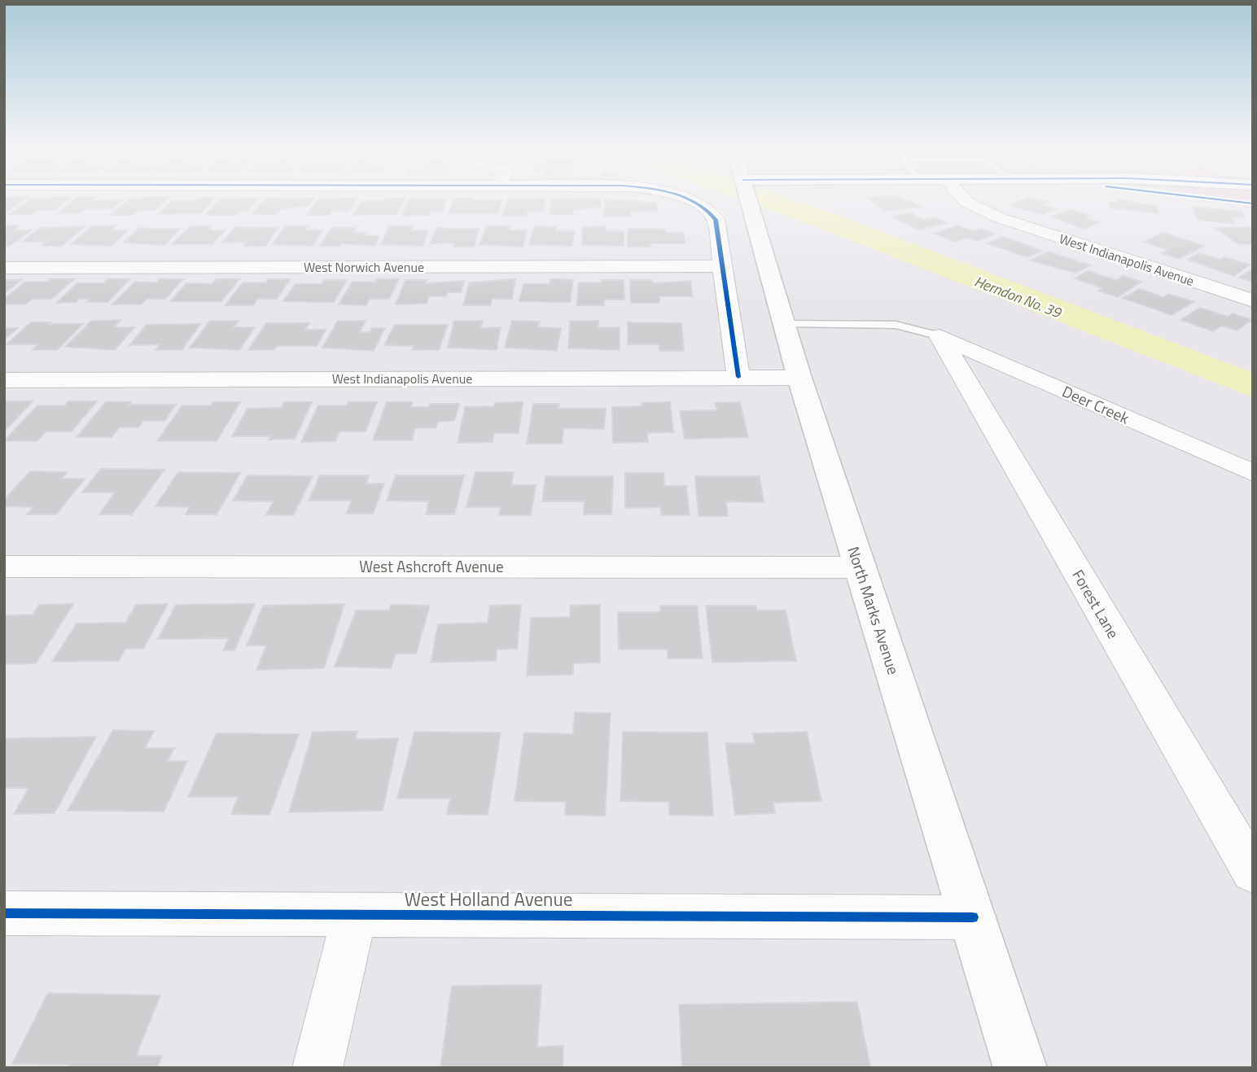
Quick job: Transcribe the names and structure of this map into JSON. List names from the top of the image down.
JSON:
{
  "streets": {
    "main road": ["North Marks Avenue"],
    "street": [
      "West Indianapolis Avenue",
      "West Norwich Avenue",
      "Deer Creek",
      "West Ashcroft Avenue",
      "Forest Lane",
      "West Holland Avenue"
    ]
  },
  "crossings": [
    ["West Indianapolis Avenue", "North Marks Avenue"],
    ["Deer Creek", "Forest Lane"],
    ["West Ashcroft Avenue", "North Marks Avenue"],
    ["North Marks Avenue", "West Holland Avenue"]
  ],
  "water": ["Herndon No. 39"]
}
